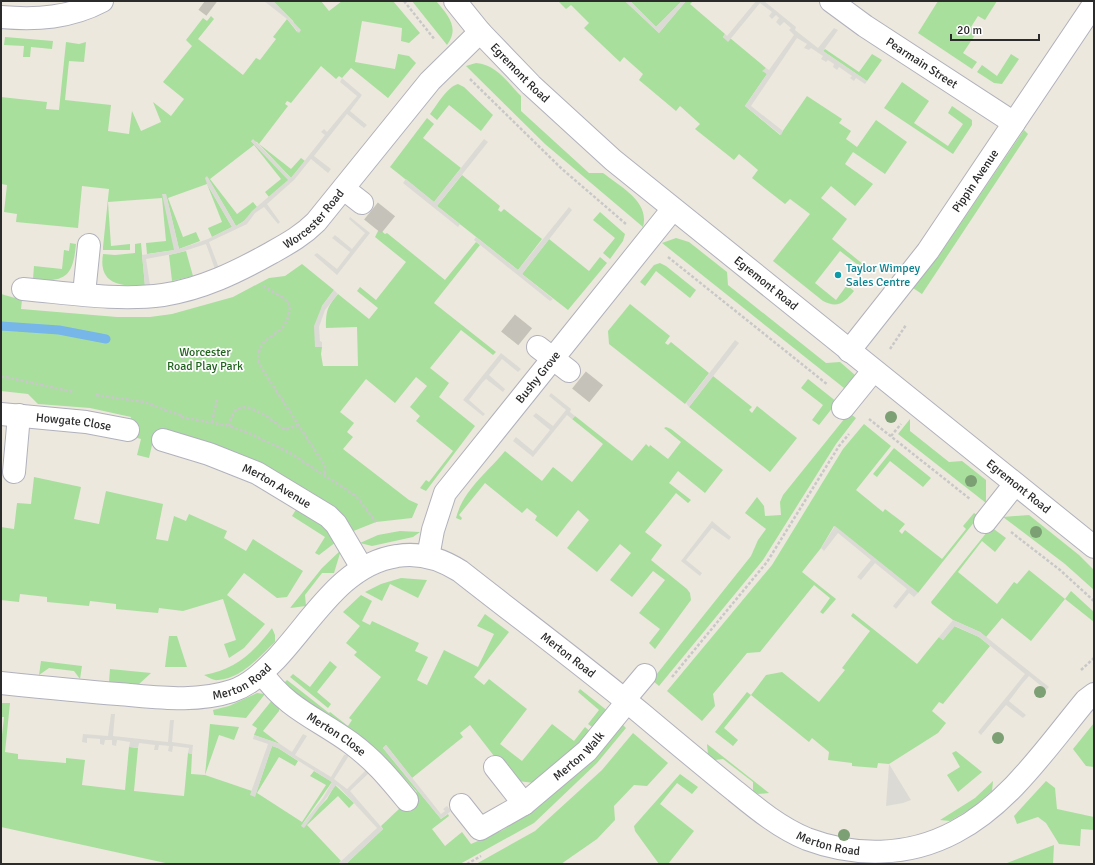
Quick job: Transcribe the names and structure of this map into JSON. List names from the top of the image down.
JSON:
{
  "streets": {
    "street": [
      "Pearmain Street",
      "Egremont Road",
      "Pippin Avenue",
      "Worcester Road",
      "Bushy Grove",
      "Howgate Close",
      "Merton Avenue",
      "Merton Road",
      "Merton Close",
      "Merton Walk"
    ]
  },
  "crossings": [
    ["Pearmain Street", "Pippin Avenue"],
    ["Egremont Road", "Pippin Avenue"],
    ["Egremont Road", "Worcester Road"],
    ["Egremont Road", "Bushy Grove"],
    ["Bushy Grove", "Merton Road"],
    ["Merton Avenue", "Merton Road"],
    ["Merton Road", "Merton Close"],
    ["Merton Road", "Merton Walk"]
  ],
  "parks": ["Worcester Road Play Park"],
  "places": ["Taylor Wimpey Sales Centre"],
  "scale_bar": "20 m"
}
